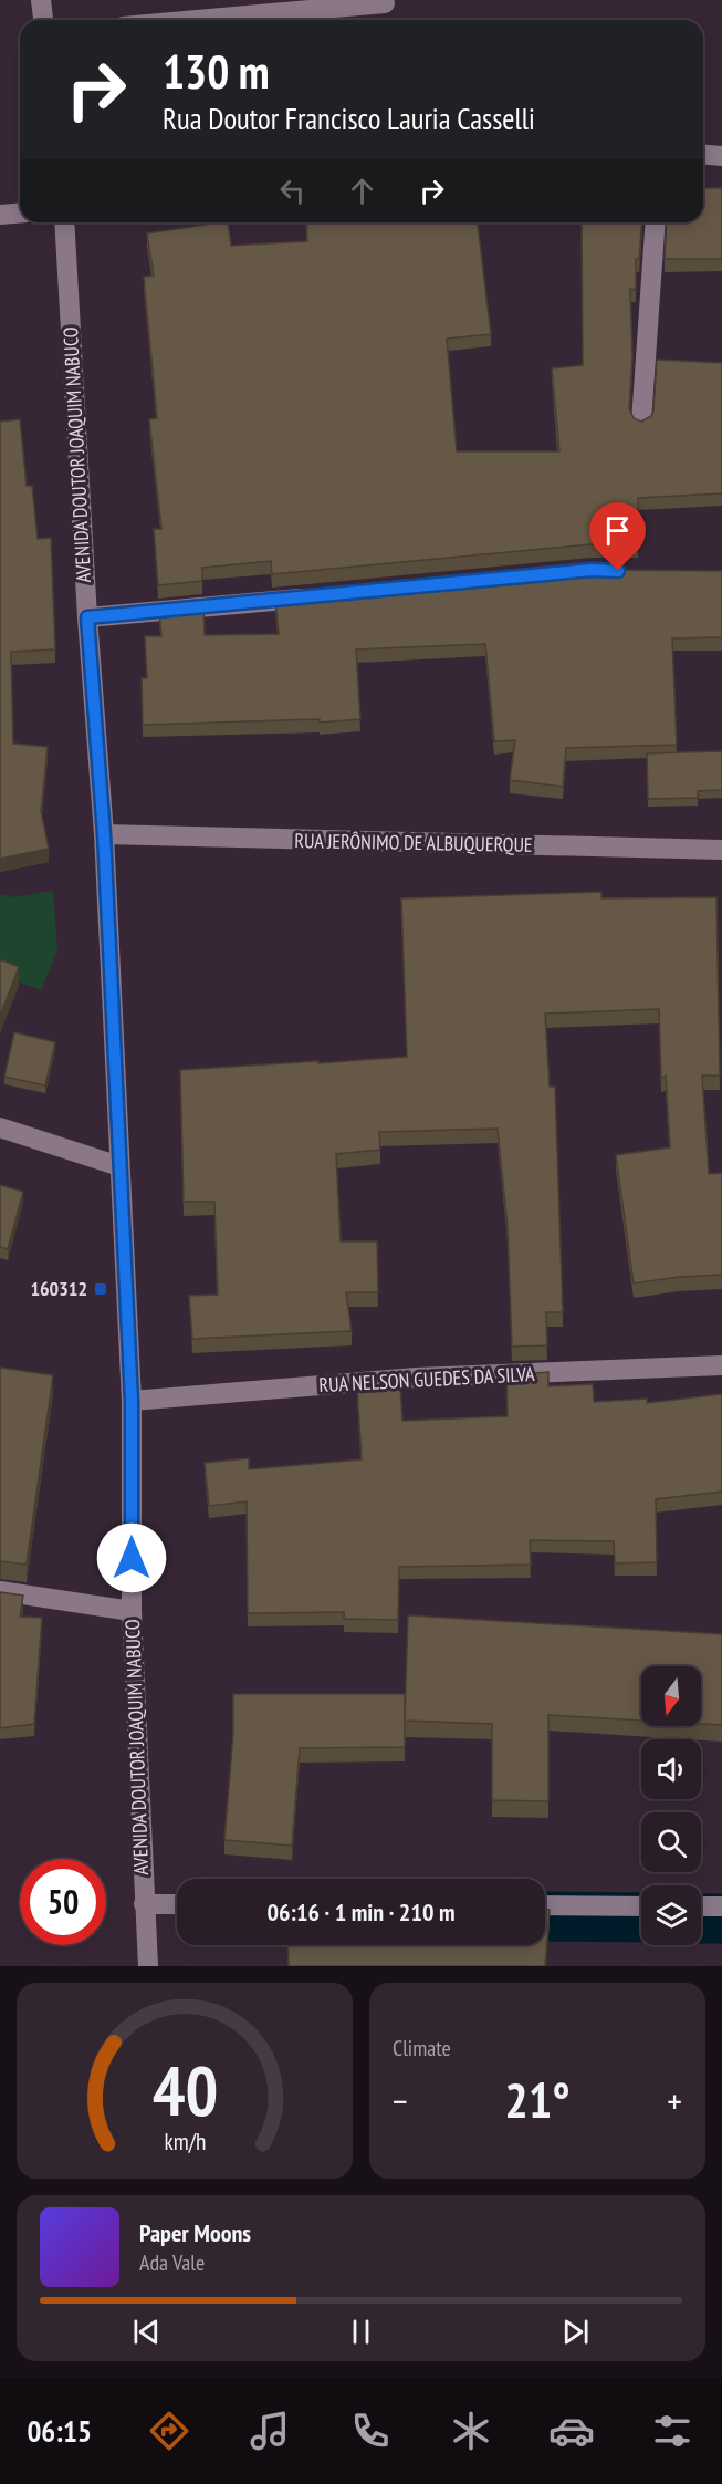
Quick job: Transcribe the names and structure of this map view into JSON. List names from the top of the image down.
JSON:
{
  "streets": {
    "street": ["AVENIDA DOUTOR JOAQUIM NABUCO", "RUA JERÔNIMO DE ALBUQUERQUE", "RUA NELSON GUEDES DA SILVA"]
  },
  "crossings": [
    ["AVENIDA DOUTOR JOAQUIM NABUCO", "RUA JERÔNIMO DE ALBUQUERQUE"],
    ["AVENIDA DOUTOR JOAQUIM NABUCO", "RUA NELSON GUEDES DA SILVA"]
  ],
  "places": {
    "transit": ["160312"]
  },
  "north": "bottom",
  "page": {
    "turn": ["130 m", "Rua Doutor Francisco Lauria Casselli"],
    "limit": "50",
    "trip": "06:16 · 1 min · 210 m",
    "tile": "Climate",
    "heat": ["−", "21°", "+"],
    "song": ["Paper Moons", "Ada Vale"],
    "tabs": "06:15",
    "gauge": ["40", "km/h"]
  }
}
